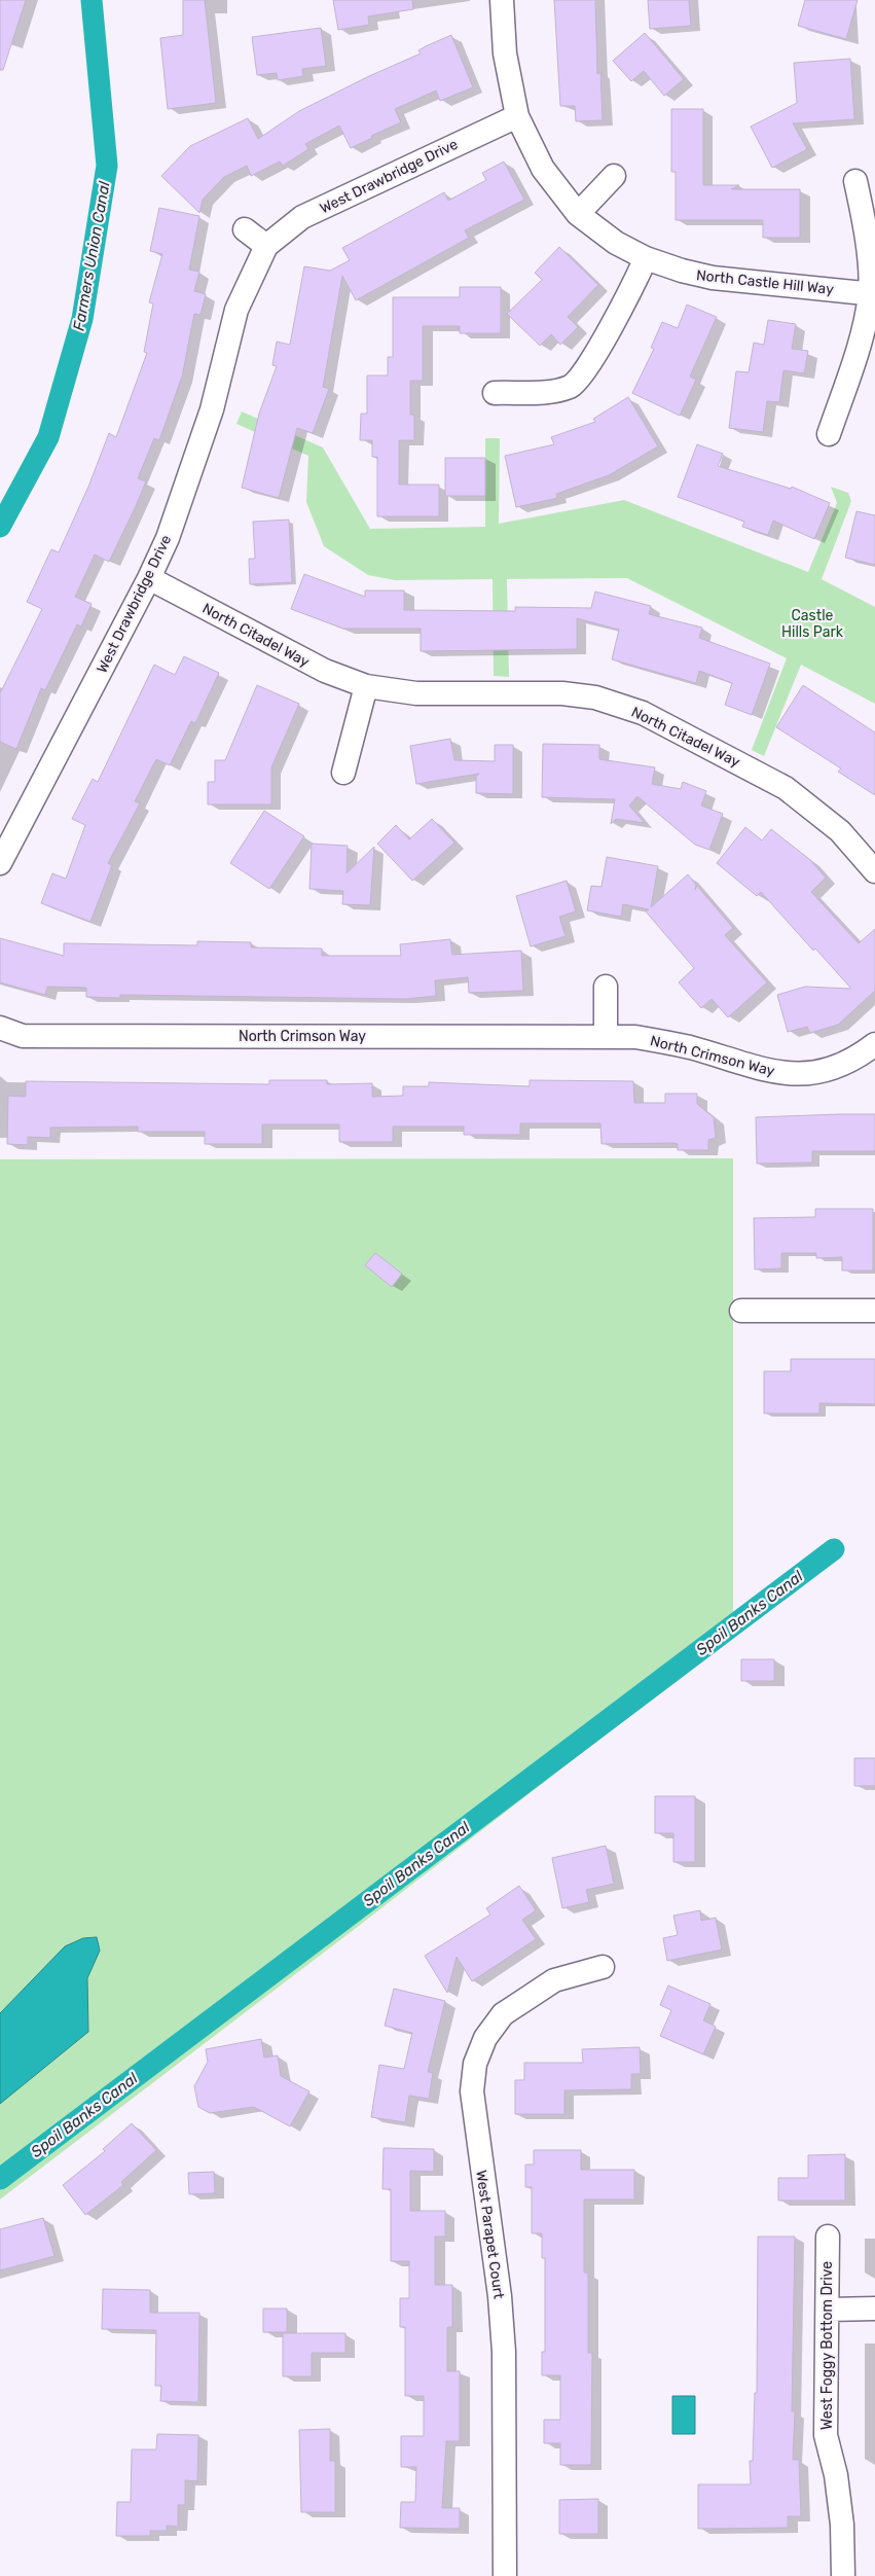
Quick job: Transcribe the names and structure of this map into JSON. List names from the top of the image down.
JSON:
{
  "streets": {
    "street": [
      "West Drawbridge Drive",
      "North Castle Hill Way",
      "North Citadel Way",
      "North Crimson Way",
      "West Parapet Court",
      "West Foggy Bottom Drive"
    ]
  },
  "crossings": [
    ["West Drawbridge Drive", "North Castle Hill Way"],
    ["West Drawbridge Drive", "North Citadel Way"]
  ],
  "water": ["Farmers Union Canal", "Spoil Banks Canal"],
  "parks": ["Castle Hills Park"]
}
